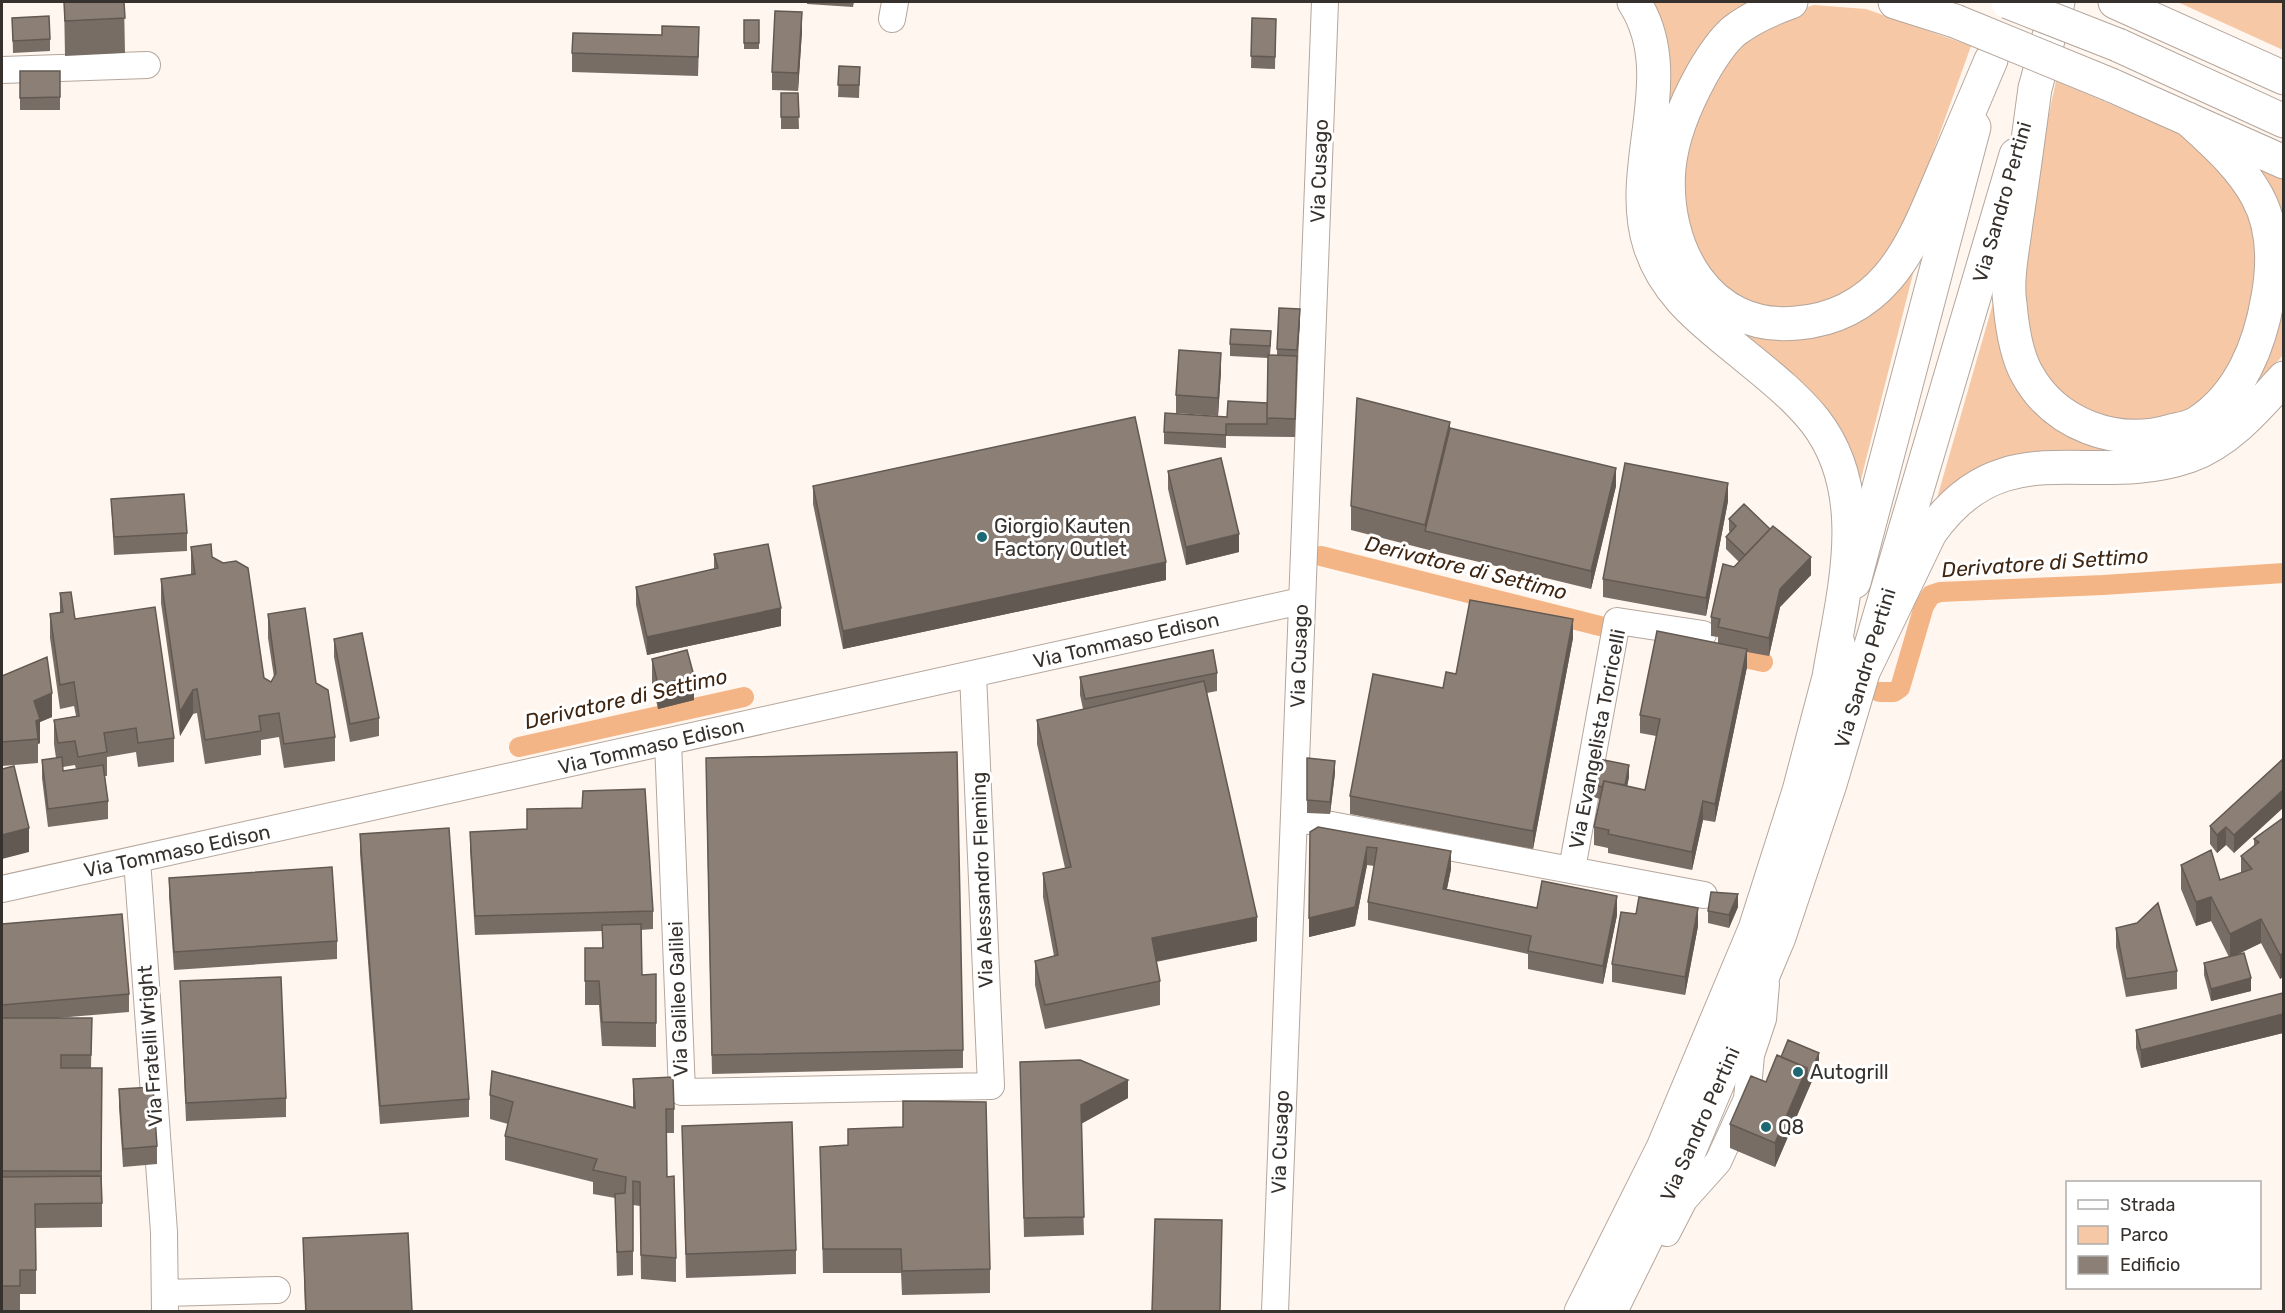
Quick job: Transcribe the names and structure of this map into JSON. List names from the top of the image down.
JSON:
{
  "streets": {
    "main road": ["Via Sandro Pertini"],
    "street": [
      "Via Cusago",
      "Via Tommaso Edison",
      "Via Evangelista Torricelli",
      "Via Alessandro Fleming",
      "Via Galileo Galilei",
      "Via Fratelli Wright"
    ]
  },
  "crossings": [
    ["Via Cusago", "Via Tommaso Edison"],
    ["Via Cusago", "Via Evangelista Torricelli"],
    ["Via Tommaso Edison", "Via Alessandro Fleming"],
    ["Via Tommaso Edison", "Via Galileo Galilei"],
    ["Via Tommaso Edison", "Via Fratelli Wright"],
    ["Via Alessandro Fleming", "Via Galileo Galilei"]
  ],
  "water": ["Derivatore di Settimo"],
  "places": ["Giorgio Kauten Factory Outlet", "Autogrill", "Q8"],
  "legend": ["Strada", "Parco", "Edificio"]
}
